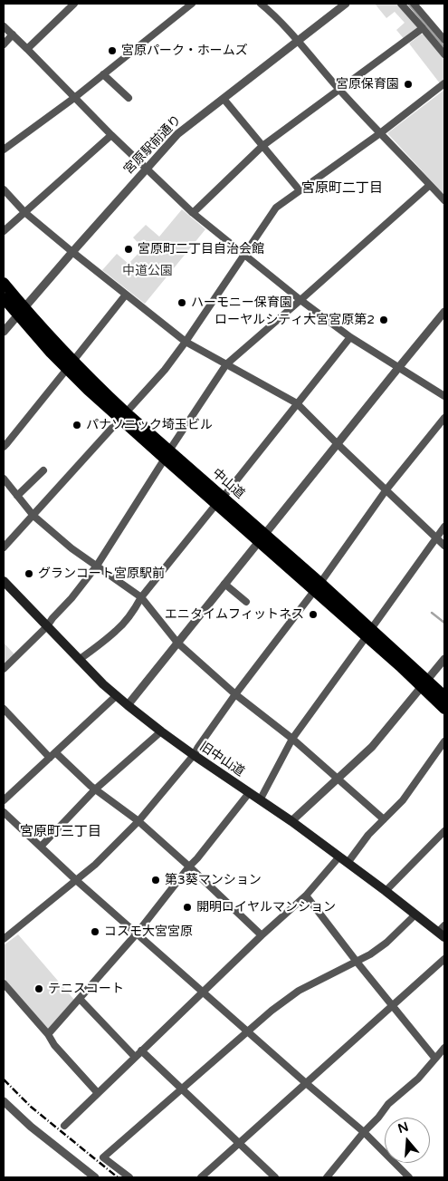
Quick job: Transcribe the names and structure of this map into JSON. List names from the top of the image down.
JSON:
{
  "streets": {
    "highway": ["中山道"],
    "main road": ["旧中山道"],
    "street": ["宮原駅前通り"]
  },
  "crossings": [
    ["宮原駅前通り", "中山道"]
  ],
  "districts": ["宮原町二丁目", "宮原町三丁目"],
  "parks": ["中道公園"],
  "places": [
    "宮原パーク・ホームズ",
    "宮原保育園",
    "宮原町二丁目自治会館",
    "ハーモニー保育園",
    "ローヤルシティ大宮宮原第2",
    "パナソニック埼玉ビル",
    "グランコート宮原駅前",
    "エニタイムフィットネス",
    "第3葵マンション",
    "開明ロイヤルマンション",
    "コスモ大宮宮原",
    "テニスコート"
  ],
  "north": "top"
}
